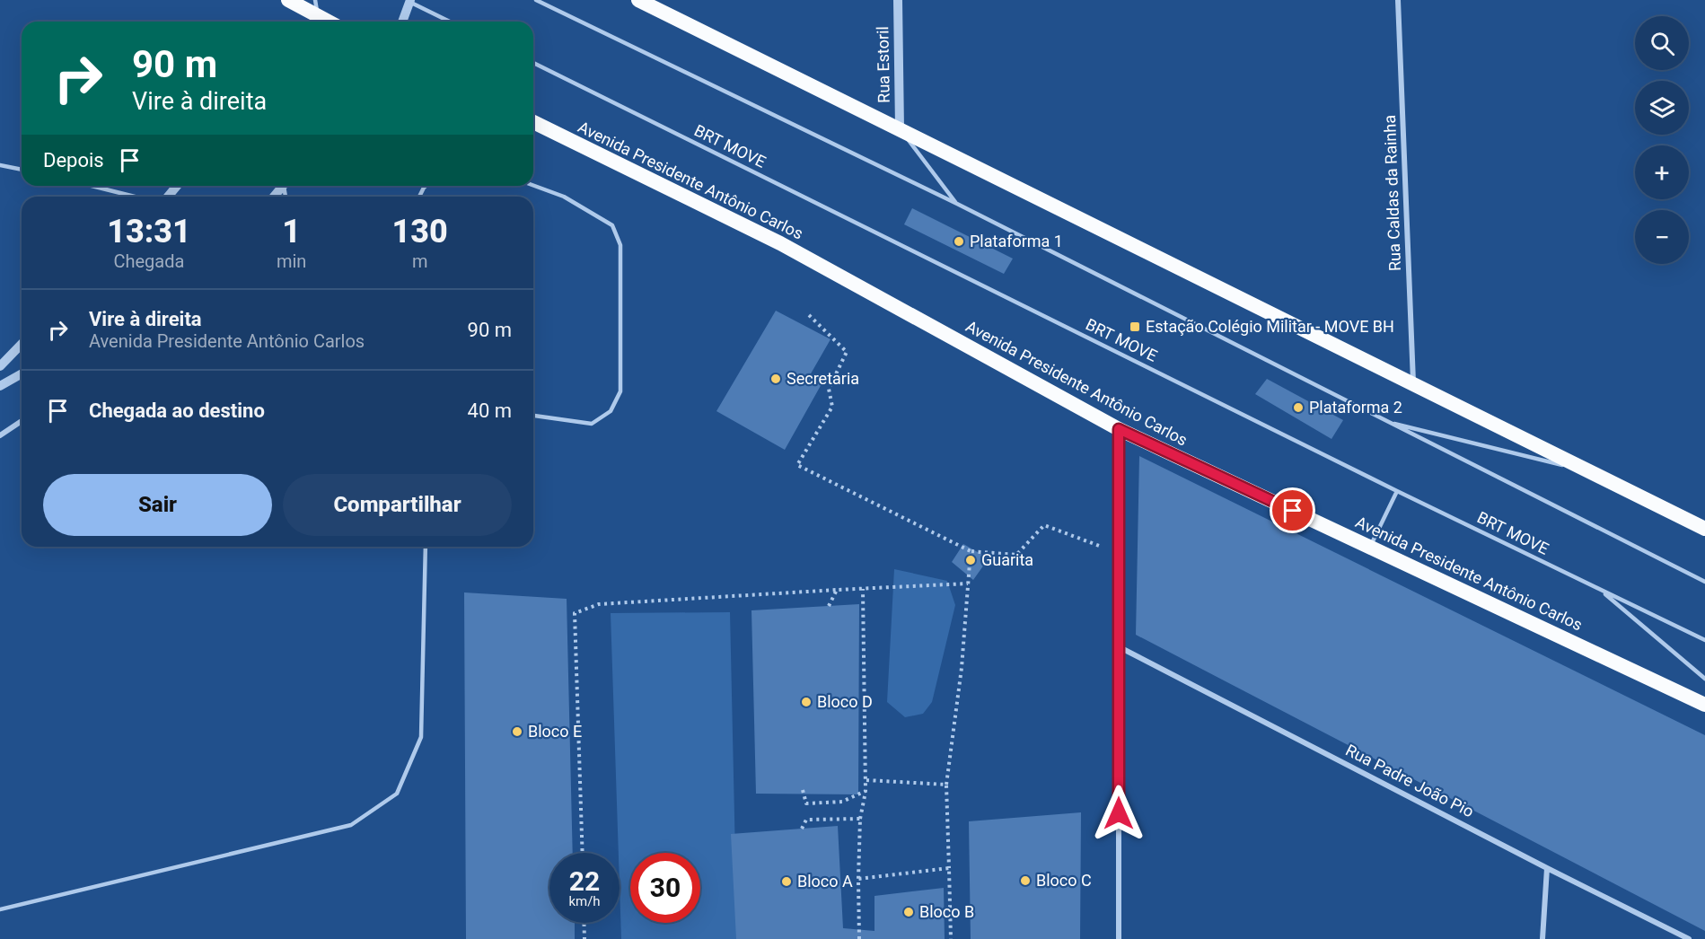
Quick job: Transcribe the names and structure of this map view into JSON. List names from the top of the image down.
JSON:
{
  "streets": {
    "highway": ["Avenida Presidente Antônio Carlos"],
    "street": ["Rua Estoril", "Rua Caldas da Rainha", "Rua Padre João Pio"],
    "lane": ["BRT MOVE"]
  },
  "places": {
    "other": [
      "Plataforma 1",
      "Secretaria",
      "Plataforma 2",
      "Guarita",
      "Bloco D",
      "Bloco E",
      "Bloco C",
      "Bloco A",
      "Bloco B"
    ],
    "transit": ["Estação Colégio Militar - MOVE BH"]
  },
  "page": {
    "map_buttons": ["+", "−"],
    "turn": ["90 m", "Vire à direita"],
    "then": "Depois",
    "eta": [
      "13:31",
      "Chegada",
      "1",
      "min",
      "130",
      "m"
    ],
    "list": [
      {
        "name": "Vire à direita",
        "note": "Avenida Presidente Antônio Carlos",
        "value": "90 m"
      },
      {
        "name": "Chegada ao destino",
        "value": "40 m"
      }
    ],
    "buttons": ["Sair", "Compartilhar"],
    "speed": "22 km/h",
    "limit": "30"
  }
}
